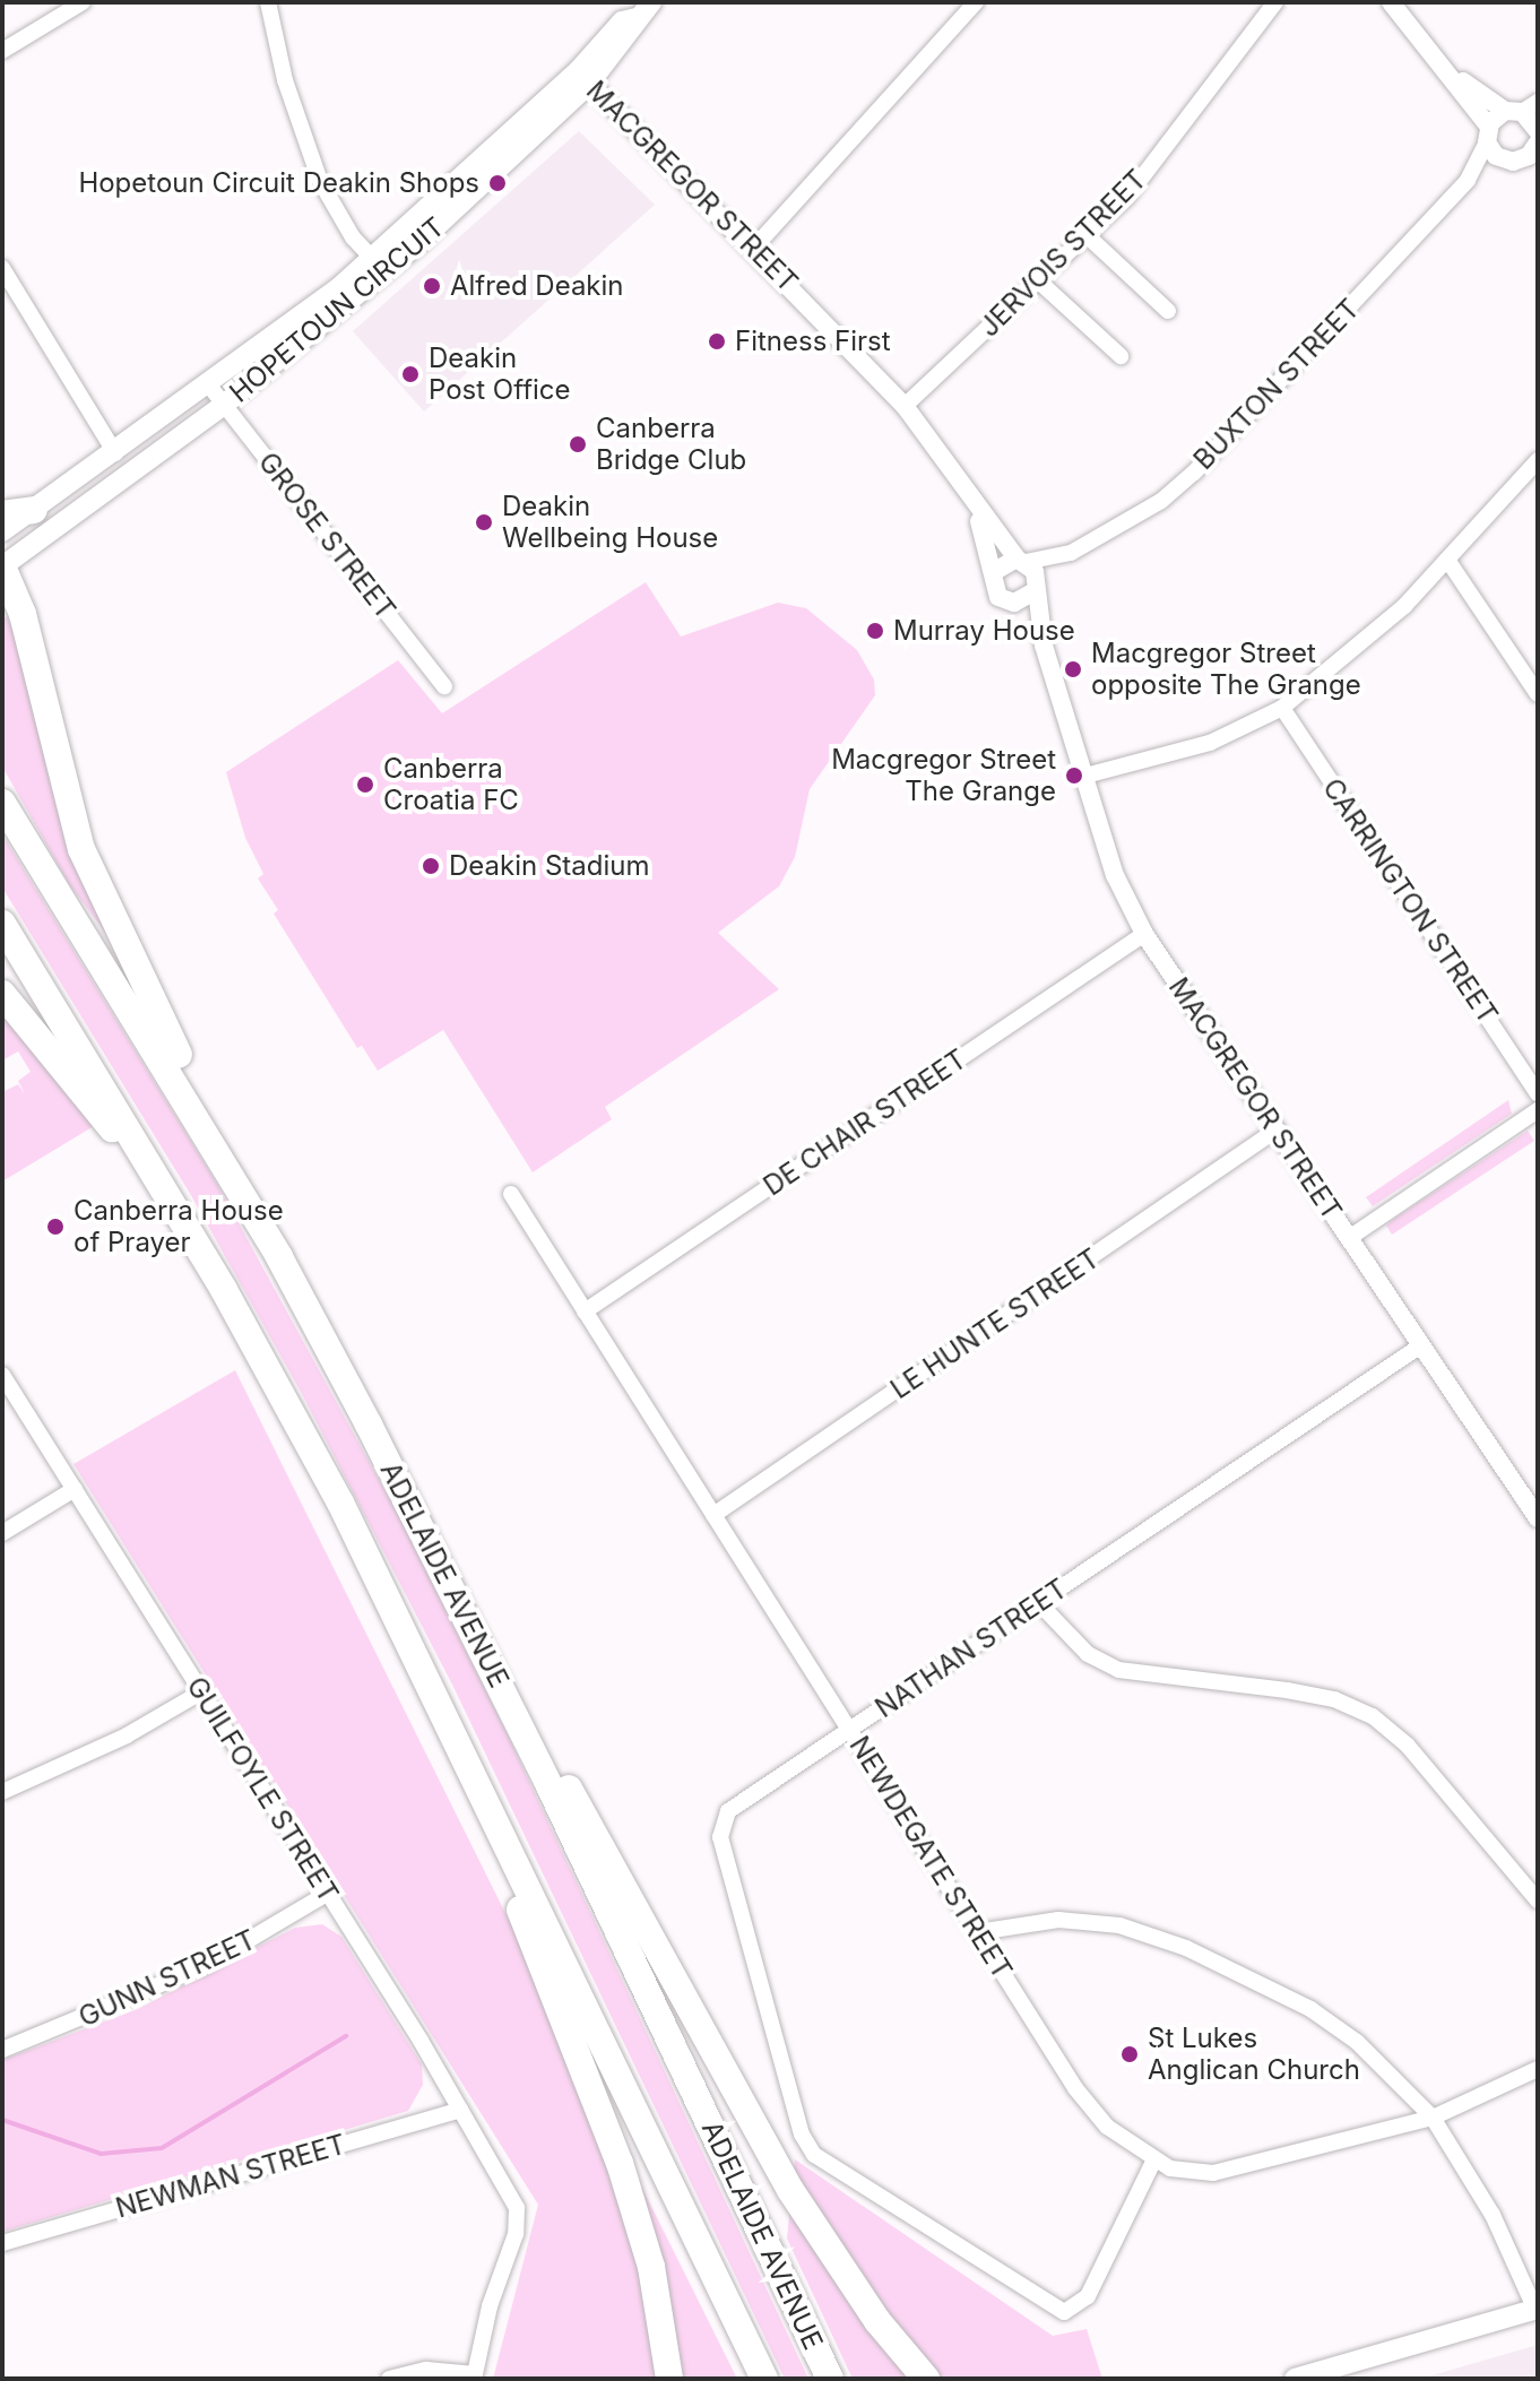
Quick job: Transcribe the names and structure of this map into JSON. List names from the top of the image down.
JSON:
{
  "streets": {
    "highway": ["ADELAIDE AVENUE"],
    "main road": ["HOPETOUN CIRCUIT"],
    "street": [
      "MACGREGOR STREET",
      "JERVOIS STREET",
      "BUXTON STREET",
      "GROSE STREET",
      "CARRINGTON STREET",
      "DE CHAIR STREET",
      "LE HUNTE STREET",
      "NATHAN STREET",
      "GUILFOYLE STREET",
      "NEWDEGATE STREET",
      "GUNN STREET",
      "NEWMAN STREET"
    ]
  },
  "crossings": [
    ["MACGREGOR STREET", "JERVOIS STREET"],
    ["MACGREGOR STREET", "HOPETOUN CIRCUIT"],
    ["MACGREGOR STREET", "BUXTON STREET"],
    ["MACGREGOR STREET", "DE CHAIR STREET"],
    ["MACGREGOR STREET", "LE HUNTE STREET"],
    ["MACGREGOR STREET", "NATHAN STREET"],
    ["HOPETOUN CIRCUIT", "GROSE STREET"],
    ["DE CHAIR STREET", "NEWDEGATE STREET"],
    ["LE HUNTE STREET", "NEWDEGATE STREET"],
    ["NATHAN STREET", "NEWDEGATE STREET"],
    ["GUILFOYLE STREET", "GUNN STREET"],
    ["GUILFOYLE STREET", "NEWMAN STREET"]
  ],
  "places": [
    "Hopetoun Circuit Deakin Shops",
    "Alfred Deakin",
    "Fitness First",
    "Deakin Post Office",
    "Canberra Bridge Club",
    "Deakin Wellbeing House",
    "Murray House",
    "Macgregor Street opposite The Grange",
    "Macgregor Street The Grange",
    "Canberra Croatia FC",
    "Deakin Stadium",
    "Canberra House of Prayer",
    "St Lukes Anglican Church"
  ]
}
